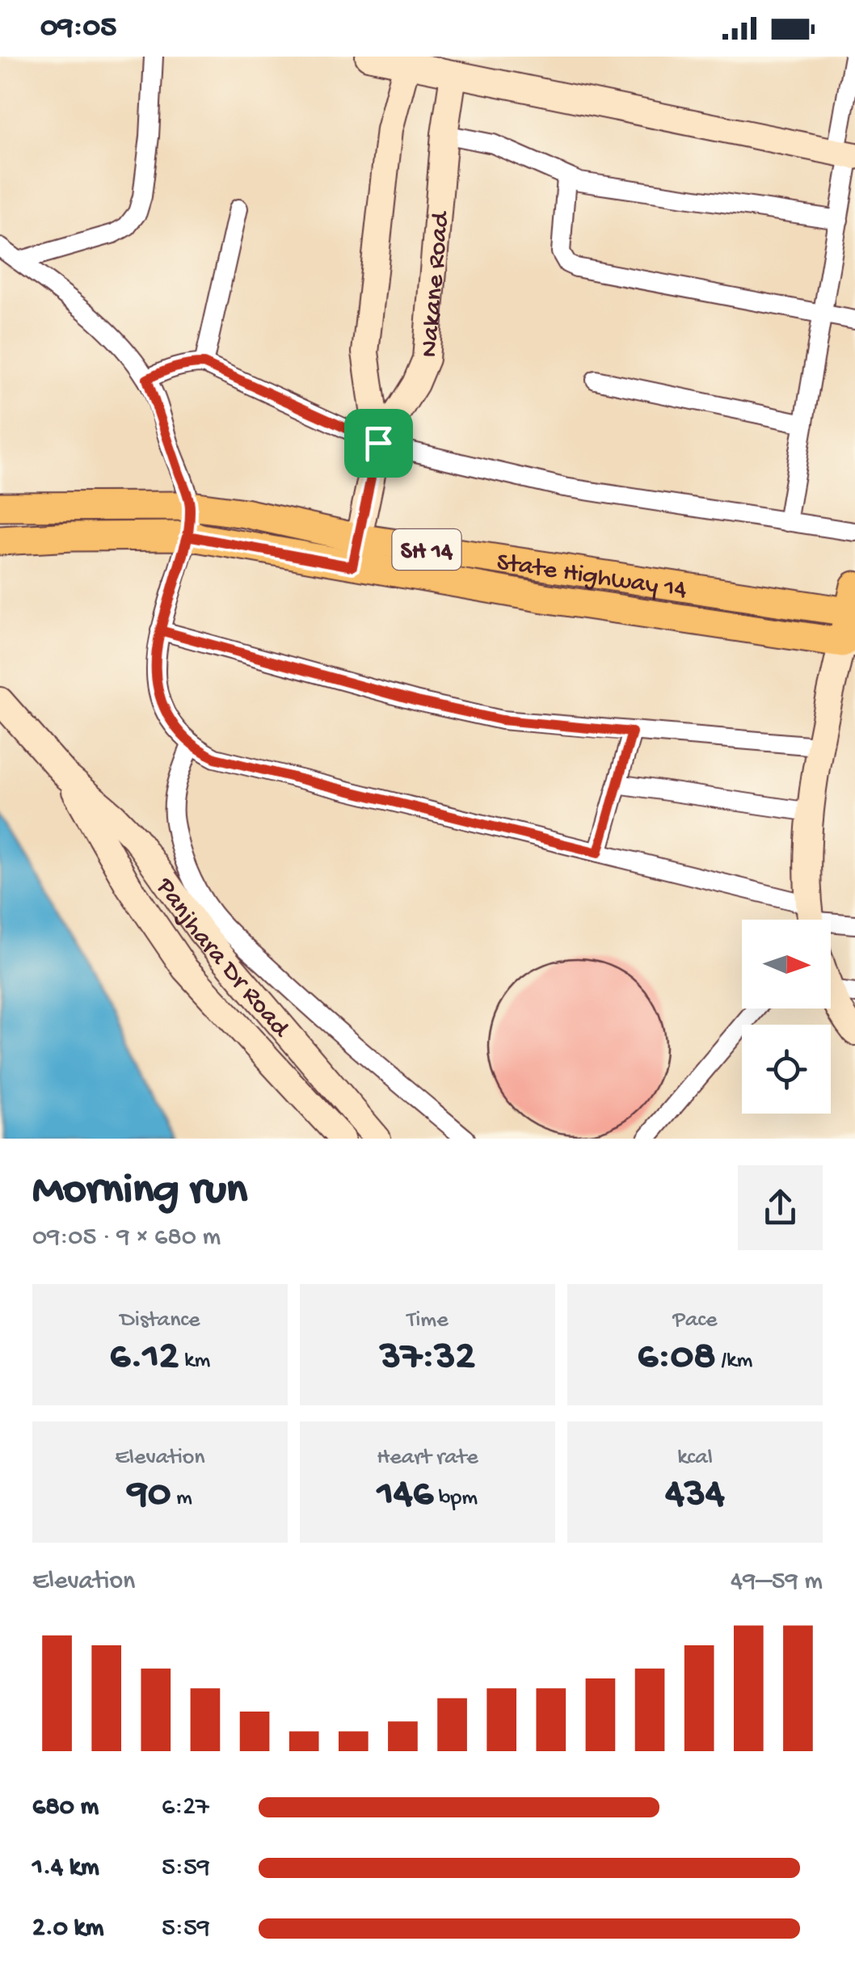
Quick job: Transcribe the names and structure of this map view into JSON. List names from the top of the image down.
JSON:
{
  "streets": {
    "main road": ["SH 14", "State Highway 14"],
    "street": ["Nakane Road", "Panjhara Dr Road"]
  },
  "crossings": [
    ["Nakane Road", "State Highway 14"]
  ],
  "north": "right",
  "page": {
    "status": "09:05",
    "heading": ["Morning run", "09:05 · 9 × 680 m"],
    "stats": [
      ["Distance", "6.12 km"],
      ["Time", "37:32"],
      ["Pace", "6:08 /km"],
      ["Elevation", "90 m"],
      ["Heart rate", "146 bpm"],
      ["kcal", "434"]
    ],
    "chart": ["Elevation", "49–59 m"],
    "list": [
      {
        "name": "680 m",
        "note": "6:27"
      },
      {
        "name": "1.4 km",
        "note": "5:59"
      },
      {
        "name": "2.0 km",
        "note": "5:59"
      }
    ]
  }
}
